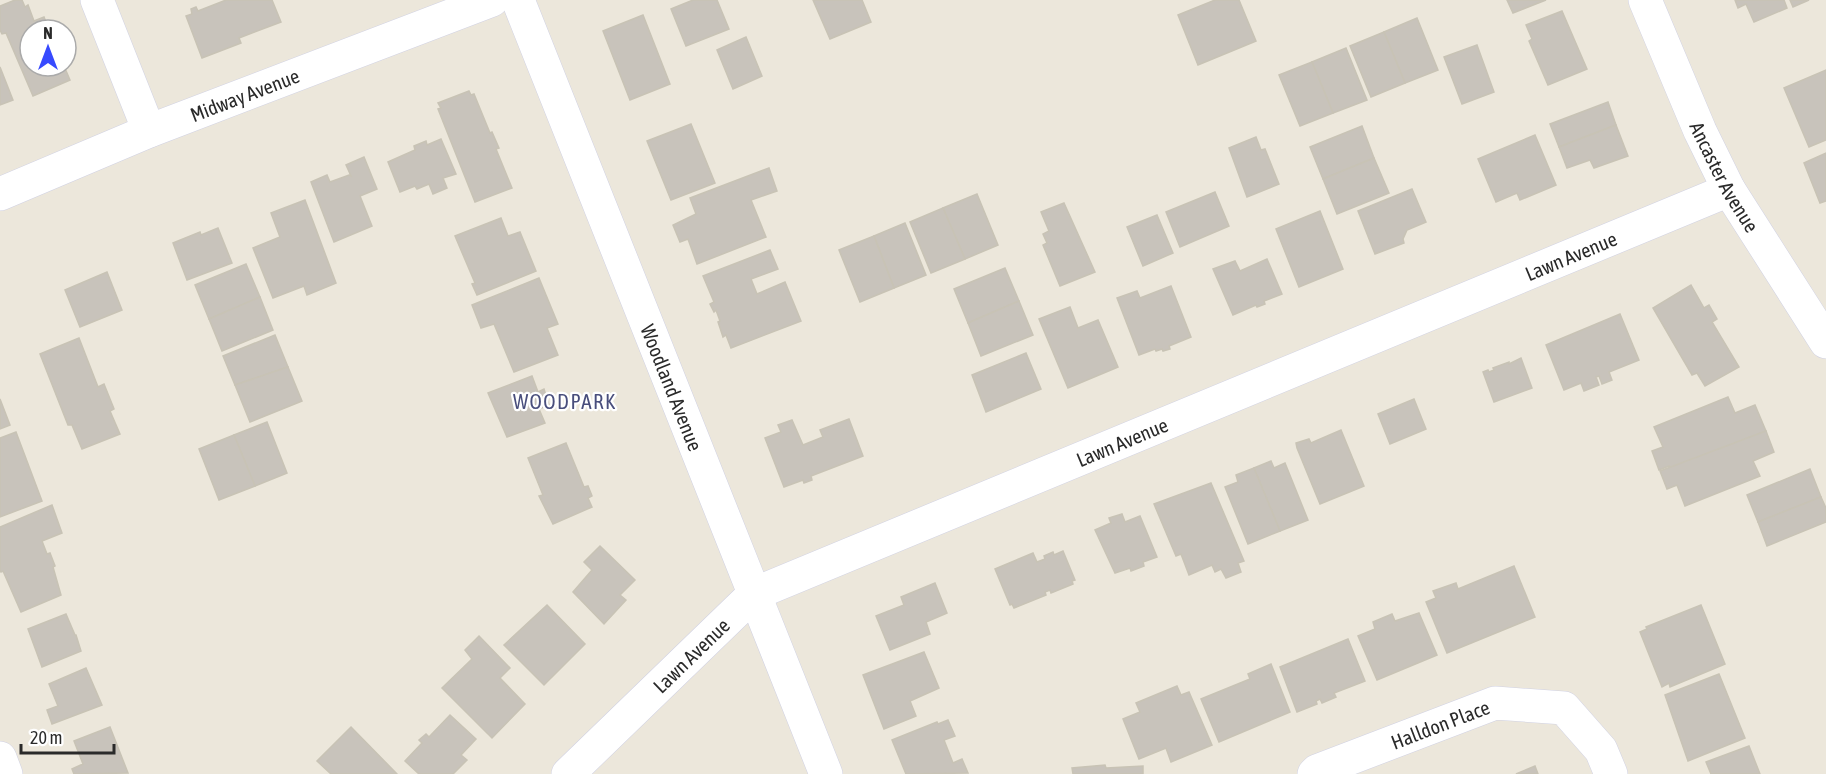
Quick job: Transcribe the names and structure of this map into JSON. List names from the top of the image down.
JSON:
{
  "streets": {
    "street": [
      "Midway Avenue",
      "Ancaster Avenue",
      "Lawn Avenue",
      "Woodland Avenue",
      "Halldon Place"
    ]
  },
  "crossings": [
    ["Ancaster Avenue", "Lawn Avenue"],
    ["Lawn Avenue", "Woodland Avenue"]
  ],
  "districts": ["WOODPARK"],
  "scale_bar": "20 m",
  "north": "top"
}
